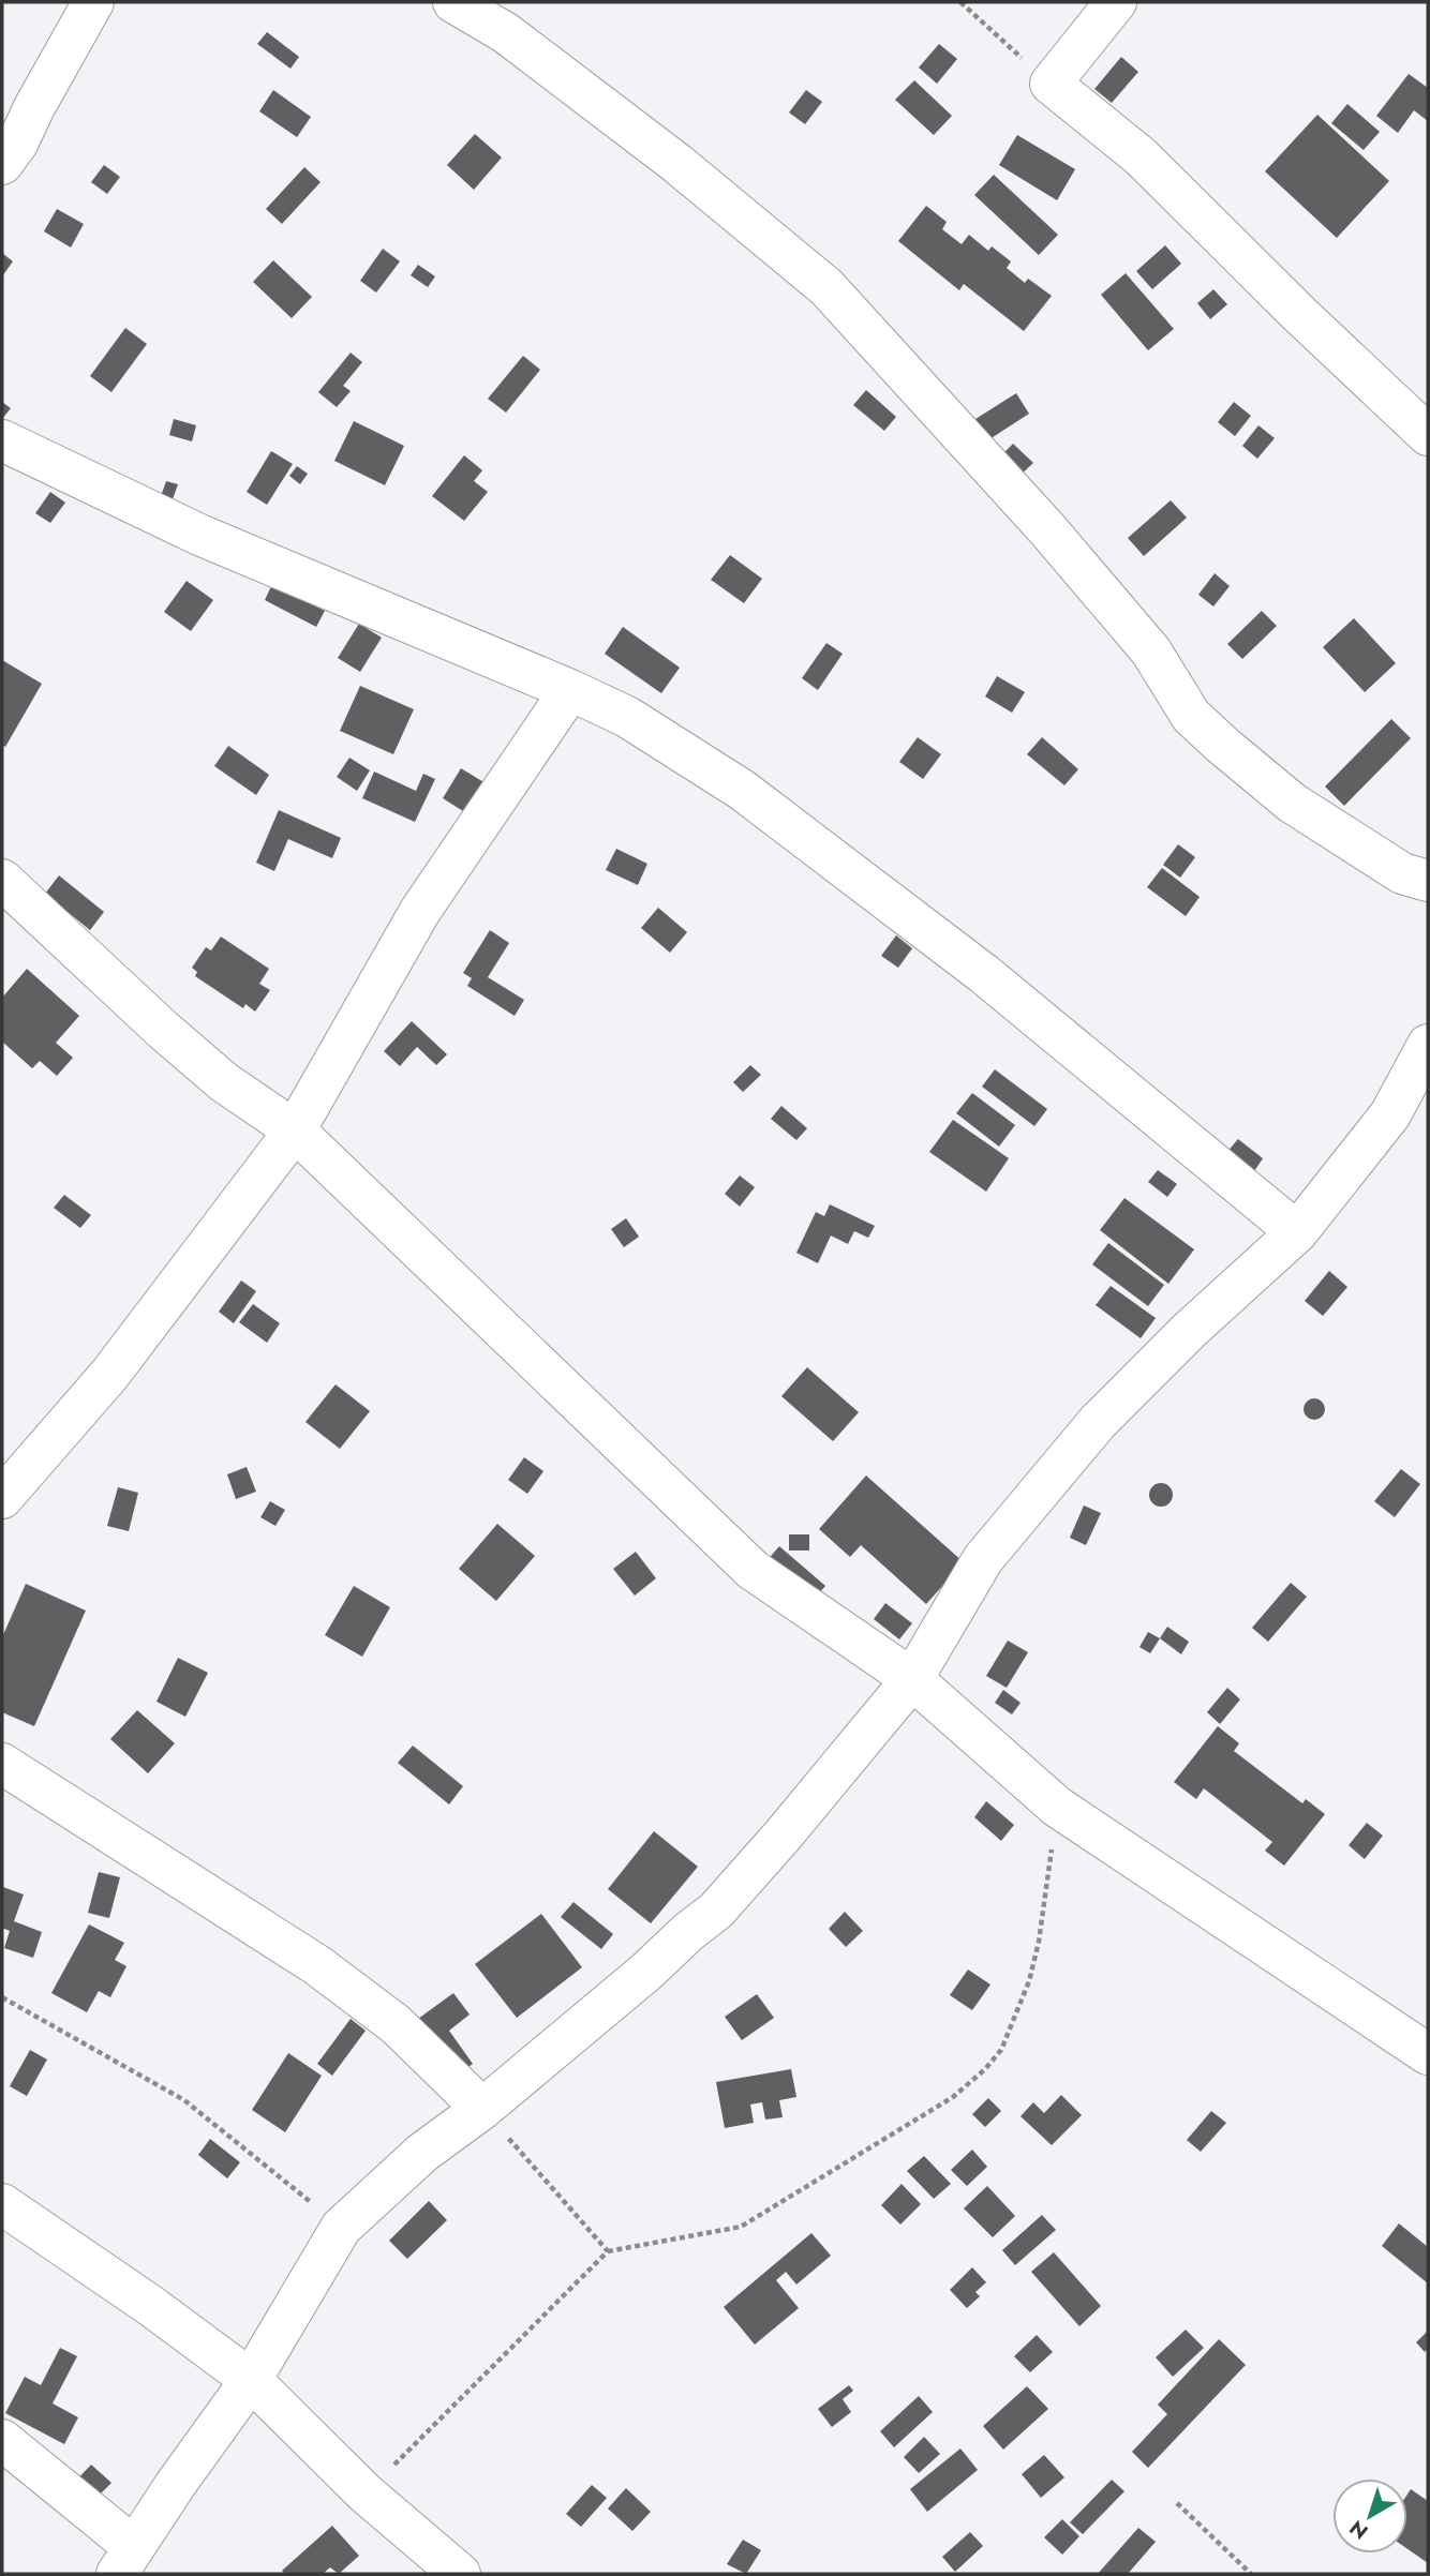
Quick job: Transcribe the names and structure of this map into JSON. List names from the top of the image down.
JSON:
{
  "north": "bottom left"
}
